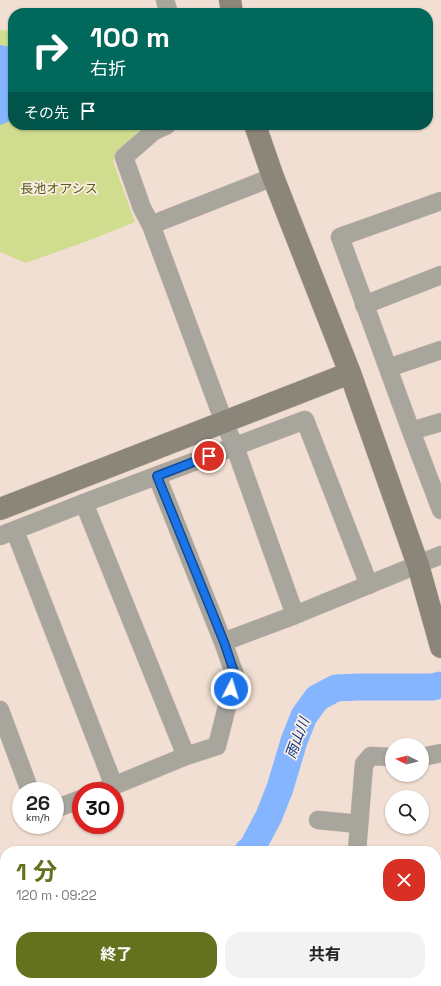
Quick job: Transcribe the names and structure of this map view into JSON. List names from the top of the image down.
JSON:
{
  "water": ["雨山川"],
  "parks": ["長池オアシス"],
  "north": "left",
  "page": {
    "turn": ["100 m", "右折"],
    "then": "その先",
    "speed": "26 km/h",
    "limit": "30",
    "heading": ["1 分", "120 m · 09:22"],
    "buttons": ["終了", "共有"]
  }
}
